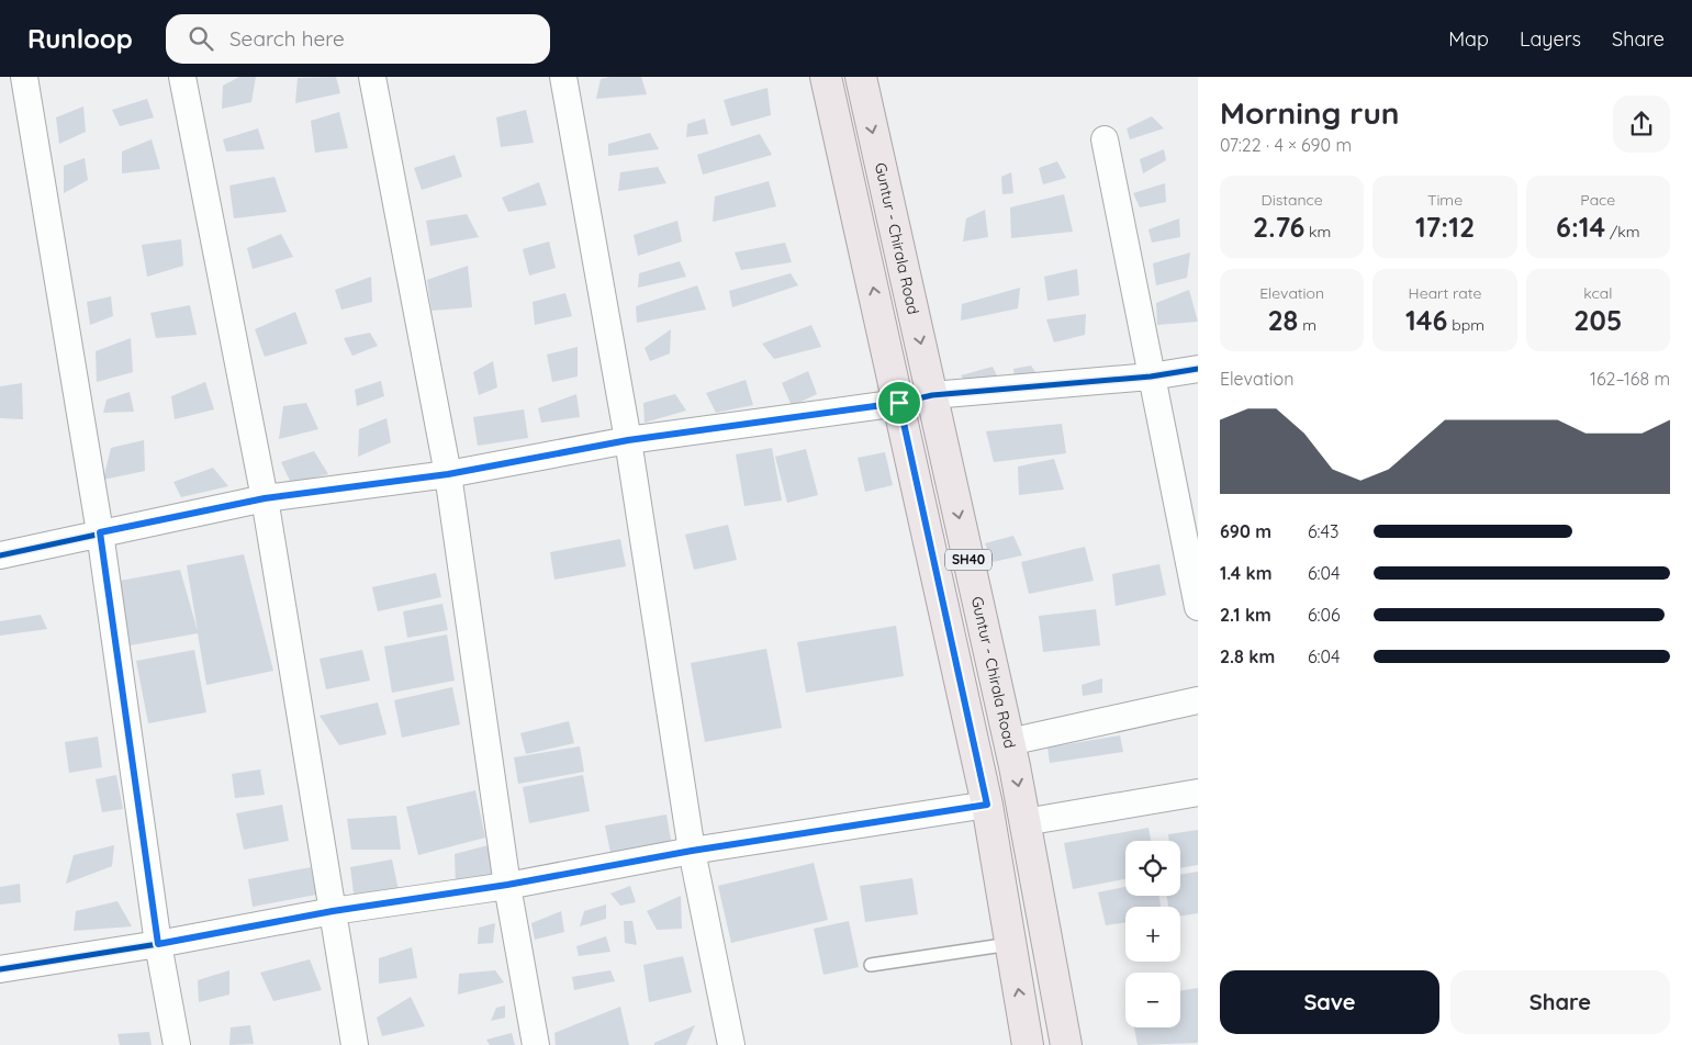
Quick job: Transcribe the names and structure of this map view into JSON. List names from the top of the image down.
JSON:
{
  "streets": {
    "main road": ["Guntur - Chirala Road", "SH40"]
  },
  "page": {
    "header": "Runloop",
    "search": "Search here",
    "nav": ["Map", "Layers", "Share"],
    "heading": ["Morning run", "07:22 · 4 × 690 m"],
    "stats": [
      ["Distance", "2.76 km"],
      ["Time", "17:12"],
      ["Pace", "6:14 /km"],
      ["Elevation", "28 m"],
      ["Heart rate", "146 bpm"],
      ["kcal", "205"]
    ],
    "chart": ["Elevation", "162–168 m"],
    "list": [
      {
        "name": "690 m",
        "note": "6:43"
      },
      {
        "name": "1.4 km",
        "note": "6:04"
      },
      {
        "name": "2.1 km",
        "note": "6:06"
      },
      {
        "name": "2.8 km",
        "note": "6:04"
      }
    ],
    "map_buttons": ["+", "−"],
    "buttons": ["Save", "Share"]
  }
}
